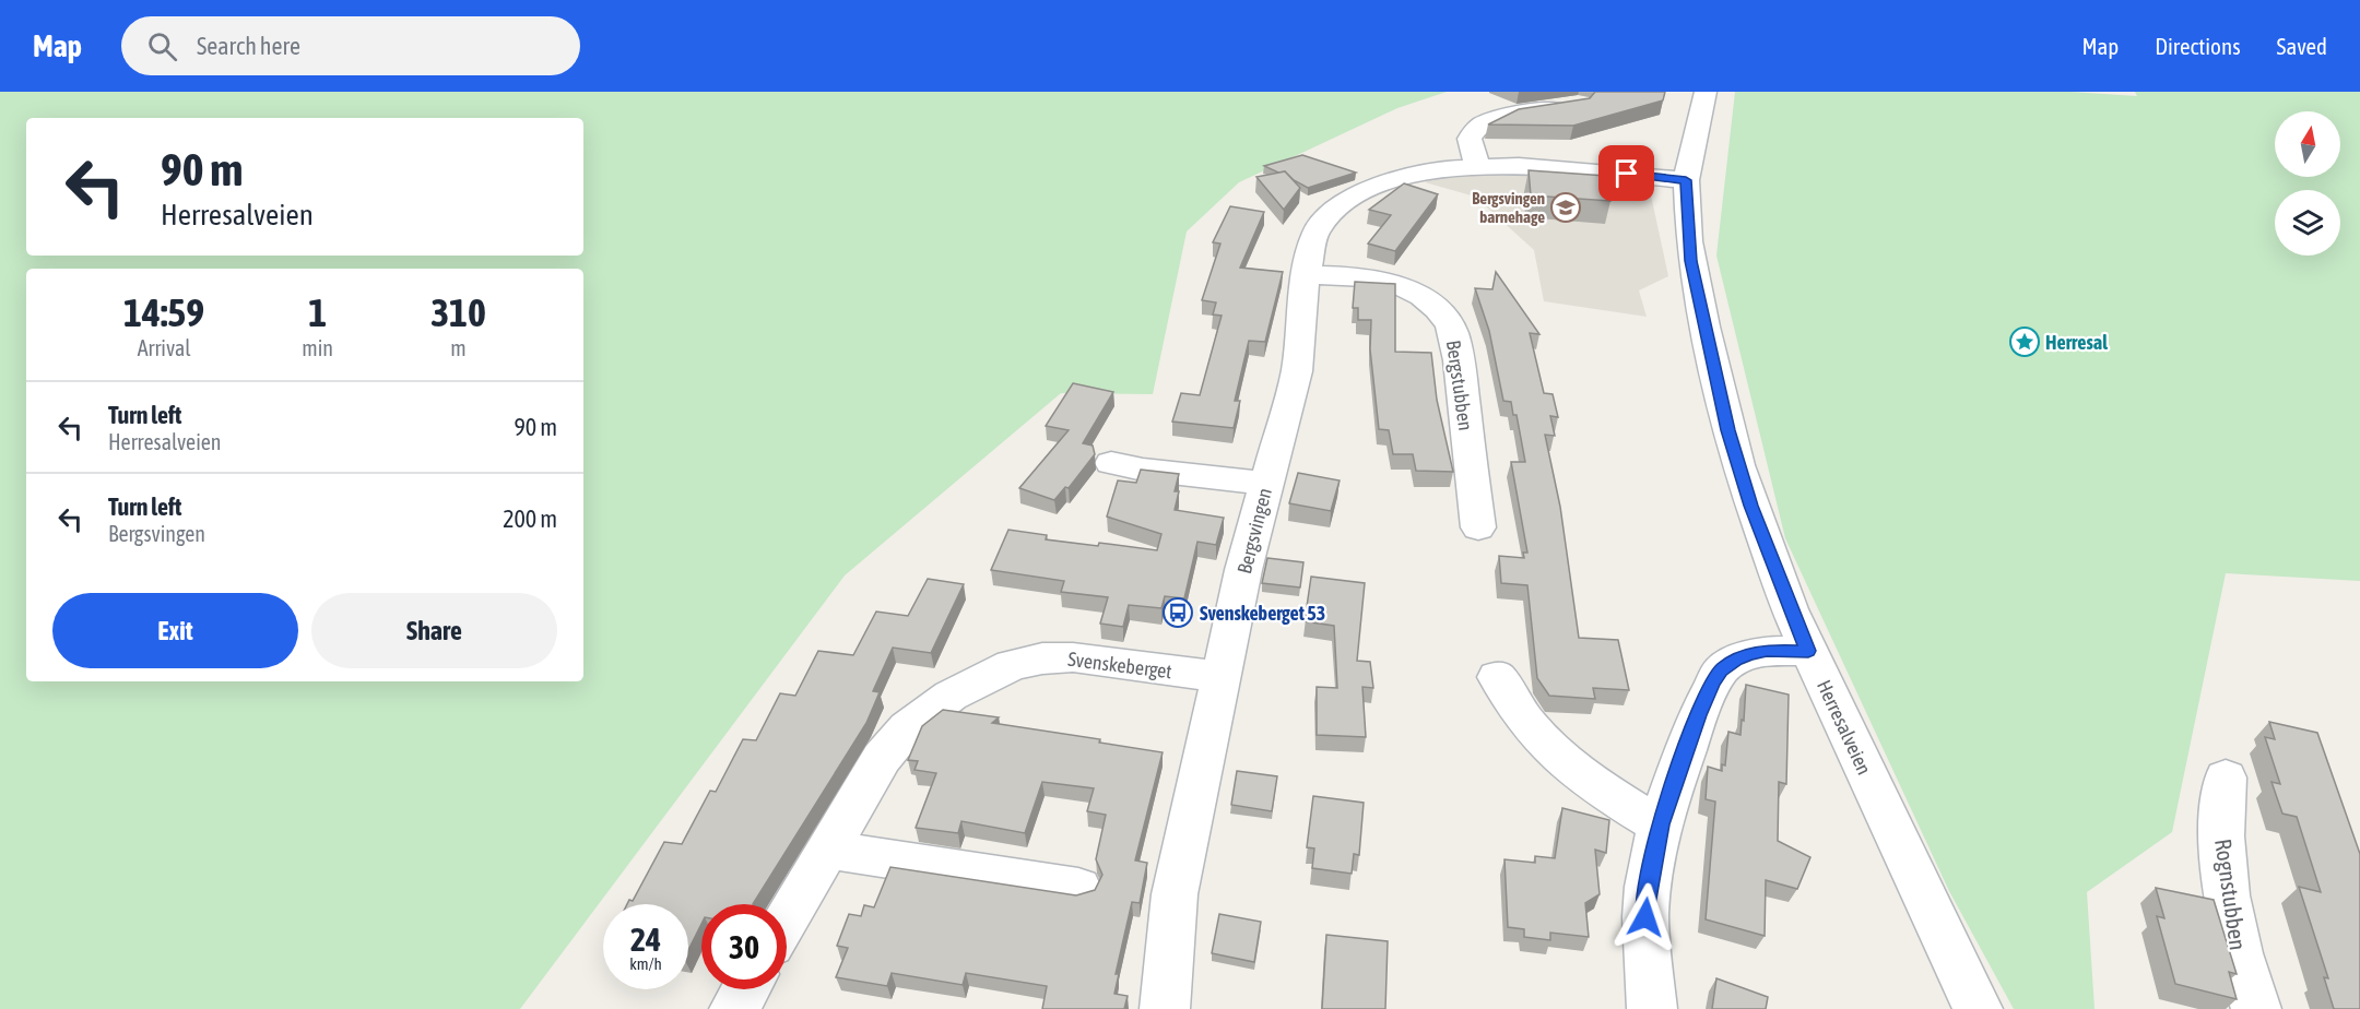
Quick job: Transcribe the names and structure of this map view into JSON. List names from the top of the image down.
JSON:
{
  "streets": {
    "street": [
      "Bergstubben",
      "Bergsvingen",
      "Svenskeberget",
      "Herresalveien",
      "Rognstubben"
    ]
  },
  "crossings": [
    ["Bergstubben", "Bergsvingen"],
    ["Bergsvingen", "Svenskeberget"],
    ["Bergsvingen", "Herresalveien"]
  ],
  "places": {
    "school or university": ["Bergsvingen barnehage"],
    "place": ["Herresal"],
    "bus stop": ["Svenskeberget 53"]
  },
  "north": "top",
  "page": {
    "header": "Map",
    "search": "Search here",
    "nav": ["Map", "Directions", "Saved"],
    "turn": ["90 m", "Herresalveien"],
    "eta": [
      "14:59",
      "Arrival",
      "1",
      "min",
      "310",
      "m"
    ],
    "list": [
      {
        "name": "Turn left",
        "note": "Herresalveien",
        "value": "90 m"
      },
      {
        "name": "Turn left",
        "note": "Bergsvingen",
        "value": "200 m"
      }
    ],
    "buttons": ["Exit", "Share"],
    "speed": "24 km/h",
    "limit": "30"
  }
}
